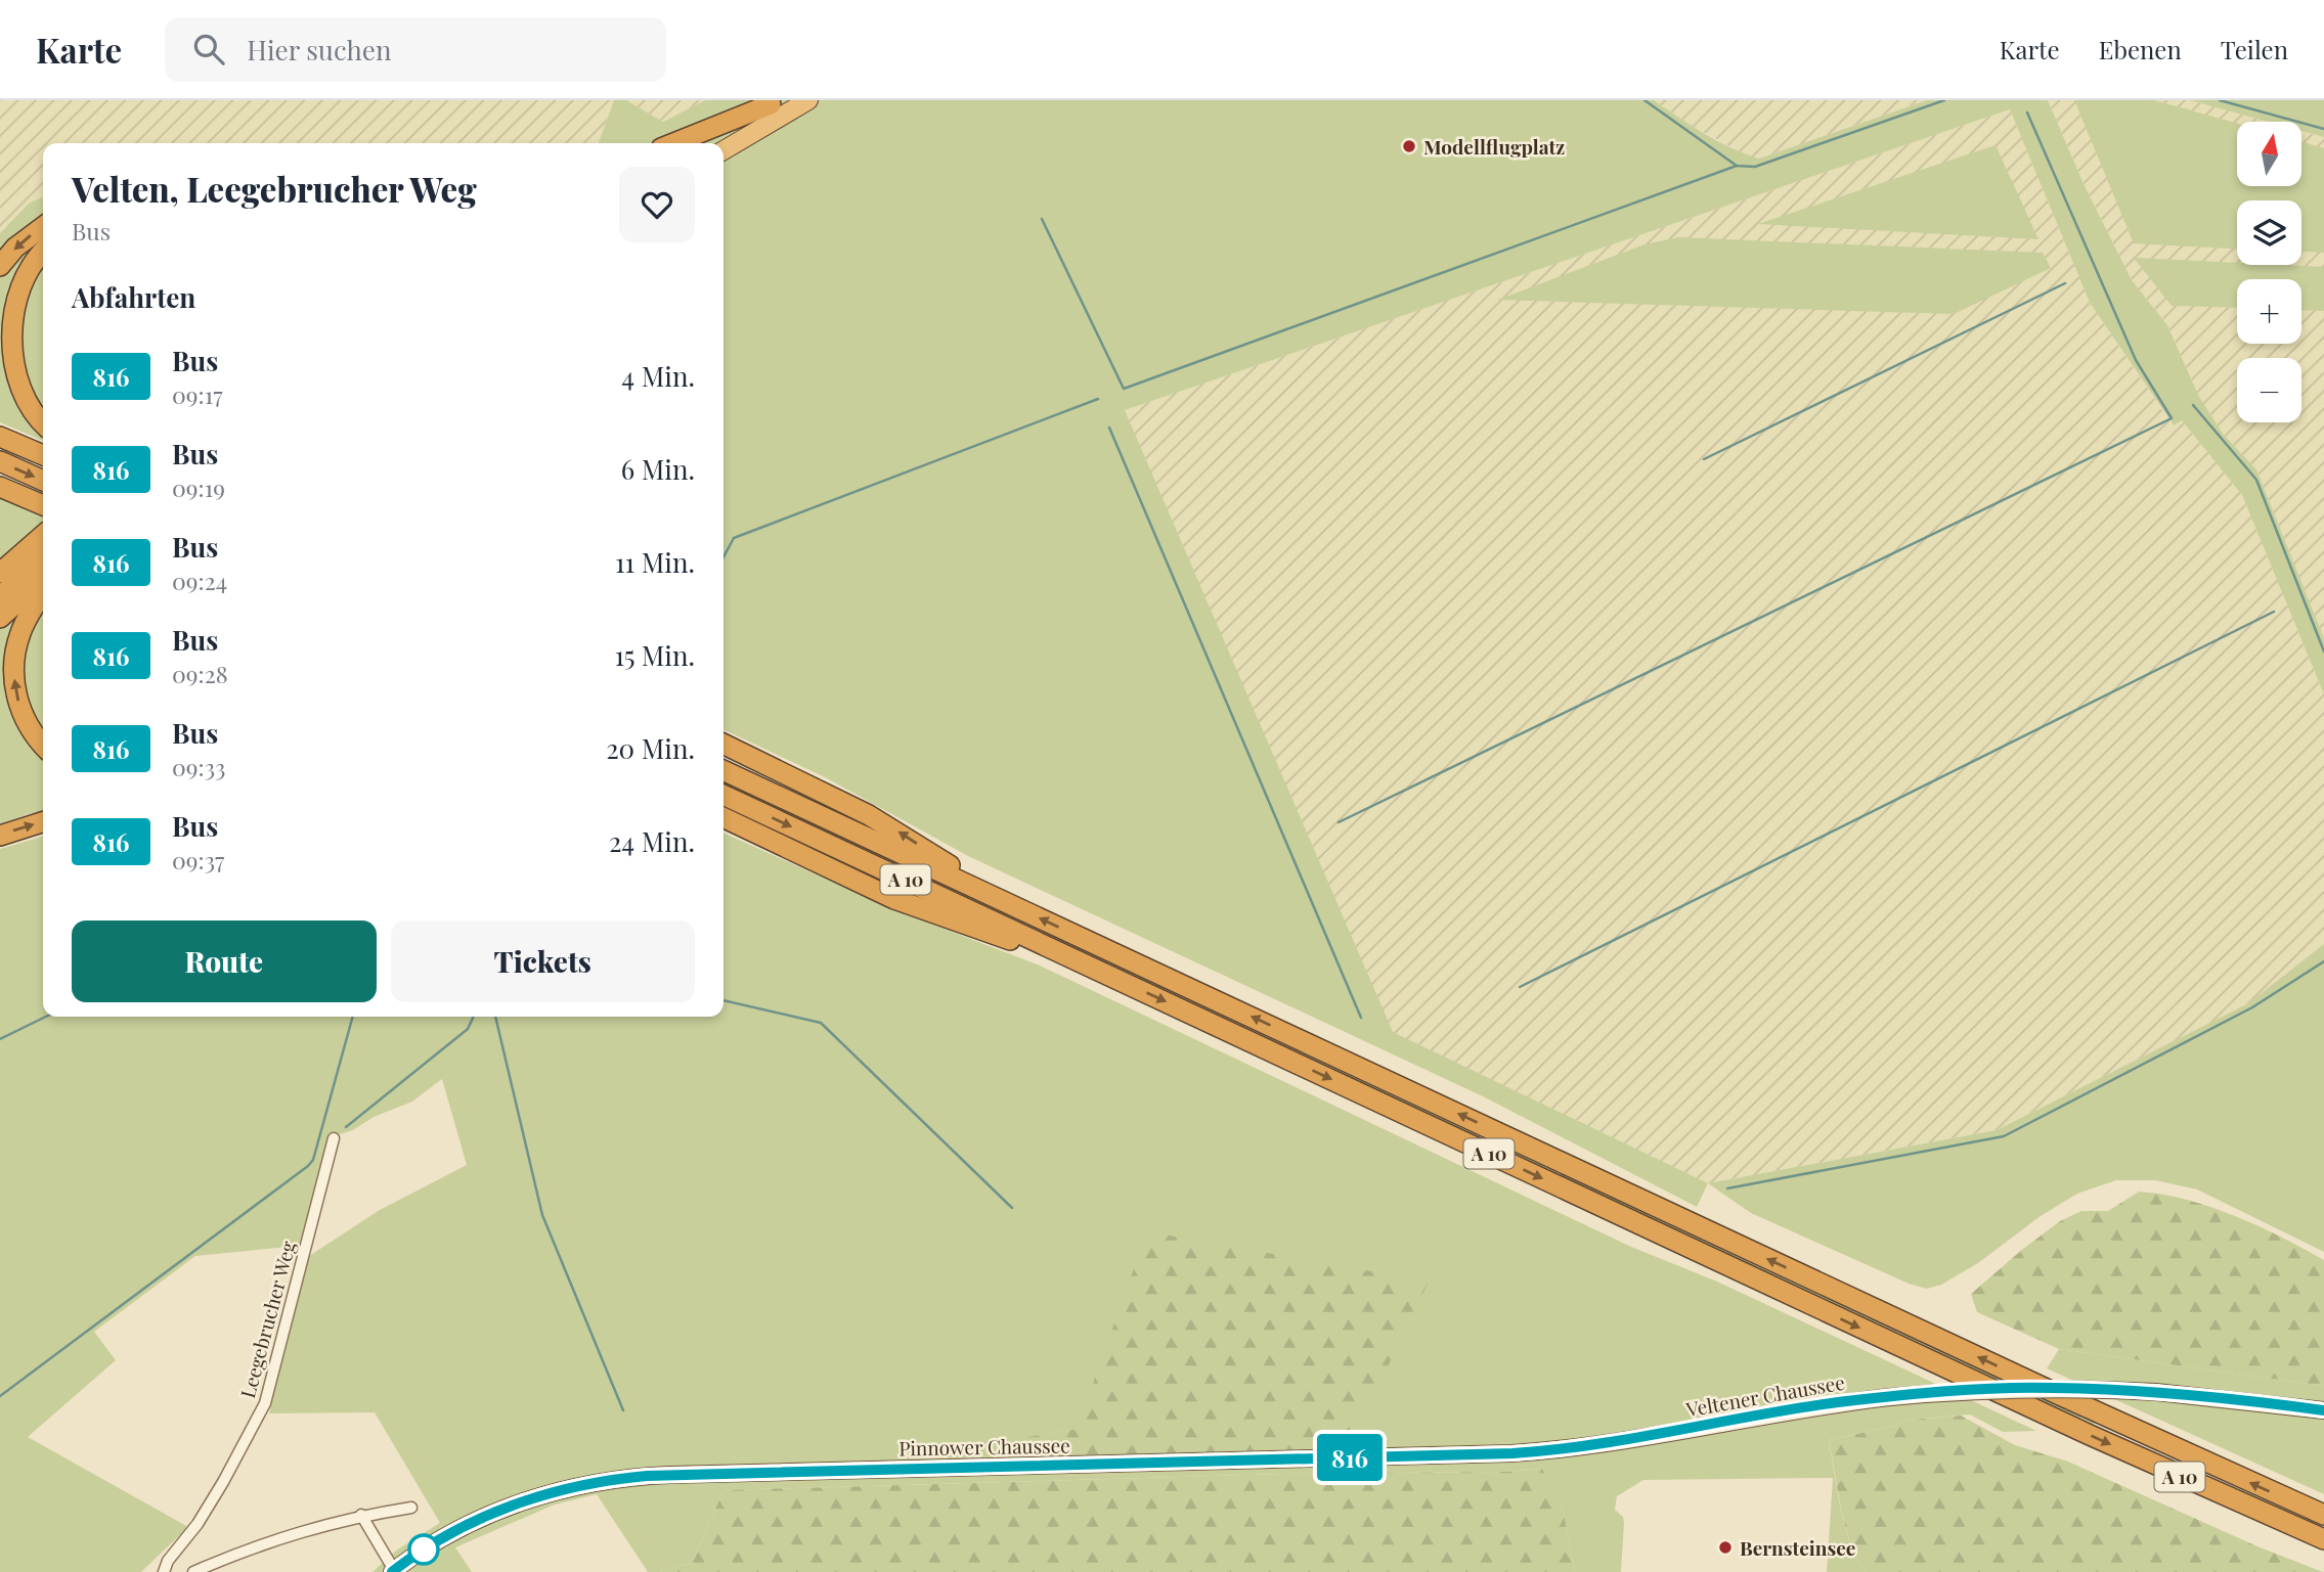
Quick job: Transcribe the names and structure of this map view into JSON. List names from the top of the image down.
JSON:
{
  "streets": {
    "highway": ["A 10"],
    "main road": ["Veltener Chaussee", "Pinnower Chaussee"],
    "street": ["Leegebrucher Weg"]
  },
  "crossings": [
    ["Veltener Chaussee", "Pinnower Chaussee"]
  ],
  "places": ["Modellflugplatz", "Bernsteinsee"],
  "lines": ["bus line 816"],
  "north": "top",
  "page": {
    "header": "Karte",
    "search": "Hier suchen",
    "nav": ["Karte", "Ebenen", "Teilen"],
    "on_map": "816",
    "map_buttons": ["+", "−"],
    "heading": [
      ["Velten, Leegebrucher Weg", "Bus"],
      "Abfahrten"
    ],
    "list": [
      {
        "mark": "816",
        "name": "Bus",
        "note": "09:17",
        "value": "4 Min."
      },
      {
        "mark": "816",
        "name": "Bus",
        "note": "09:19",
        "value": "6 Min."
      },
      {
        "mark": "816",
        "name": "Bus",
        "note": "09:24",
        "value": "11 Min."
      },
      {
        "mark": "816",
        "name": "Bus",
        "note": "09:28",
        "value": "15 Min."
      },
      {
        "mark": "816",
        "name": "Bus",
        "note": "09:33",
        "value": "20 Min."
      },
      {
        "mark": "816",
        "name": "Bus",
        "note": "09:37",
        "value": "24 Min."
      }
    ],
    "buttons": ["Route", "Tickets"]
  }
}
